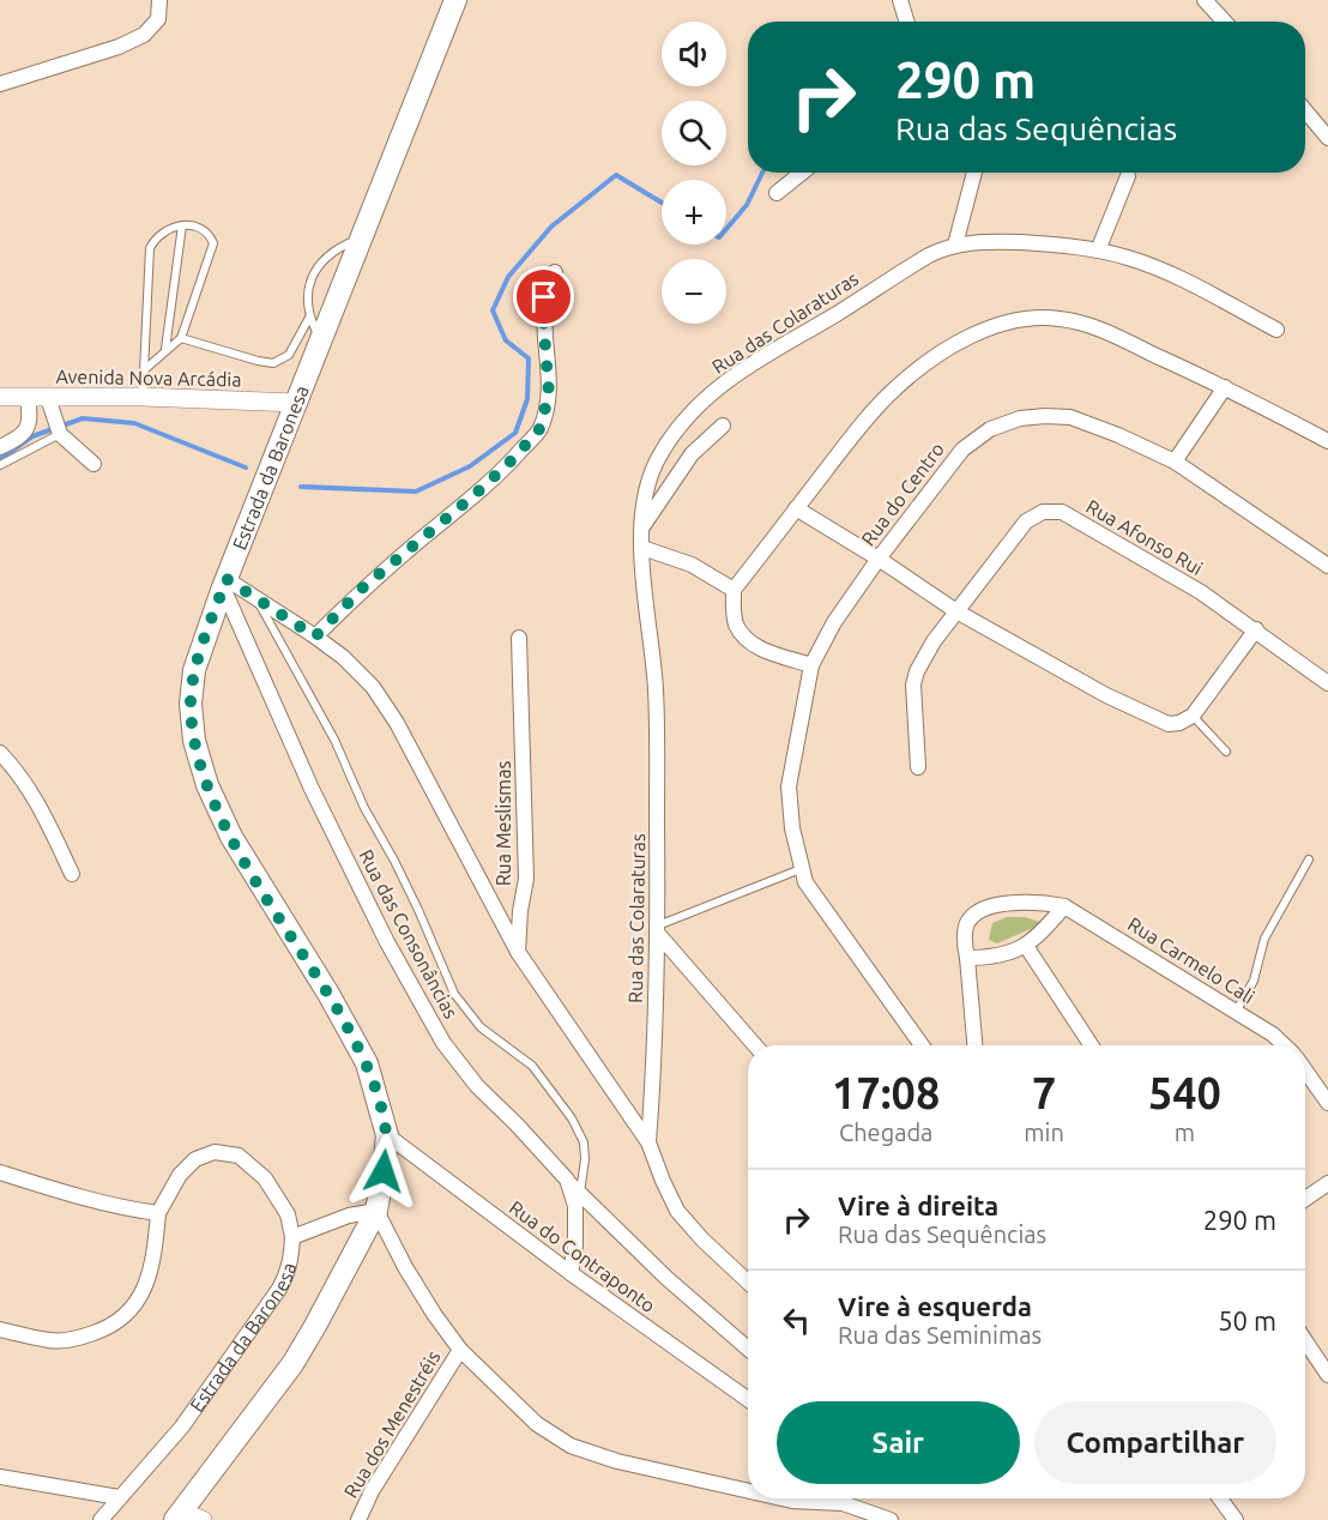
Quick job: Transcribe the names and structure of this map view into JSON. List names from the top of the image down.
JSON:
{
  "streets": {
    "main road": ["Estrada da Baronesa"],
    "street": [
      "Rua das Colaraturas",
      "Avenida Nova Arcádia",
      "Rua do Centro",
      "Rua Afonso Rui",
      "Rua Meslismas",
      "Rua das Consonâncias",
      "Rua Carmelo Cali",
      "Rua do Contraponto",
      "Rua dos Menestréis"
    ]
  },
  "crossings": [
    ["Avenida Nova Arcádia", "Estrada da Baronesa"],
    ["Estrada da Baronesa", "Rua das Consonâncias"],
    ["Estrada da Baronesa", "Rua do Contraponto"],
    ["Rua das Consonâncias", "Rua do Contraponto"]
  ],
  "page": {
    "map_buttons": ["+", "−"],
    "turn": ["290 m", "Rua das Sequências"],
    "eta": [
      "17:08",
      "Chegada",
      "7",
      "min",
      "540",
      "m"
    ],
    "list": [
      {
        "name": "Vire à direita",
        "note": "Rua das Sequências",
        "value": "290 m"
      },
      {
        "name": "Vire à esquerda",
        "note": "Rua das Seminimas",
        "value": "50 m"
      }
    ],
    "buttons": ["Sair", "Compartilhar"]
  }
}
